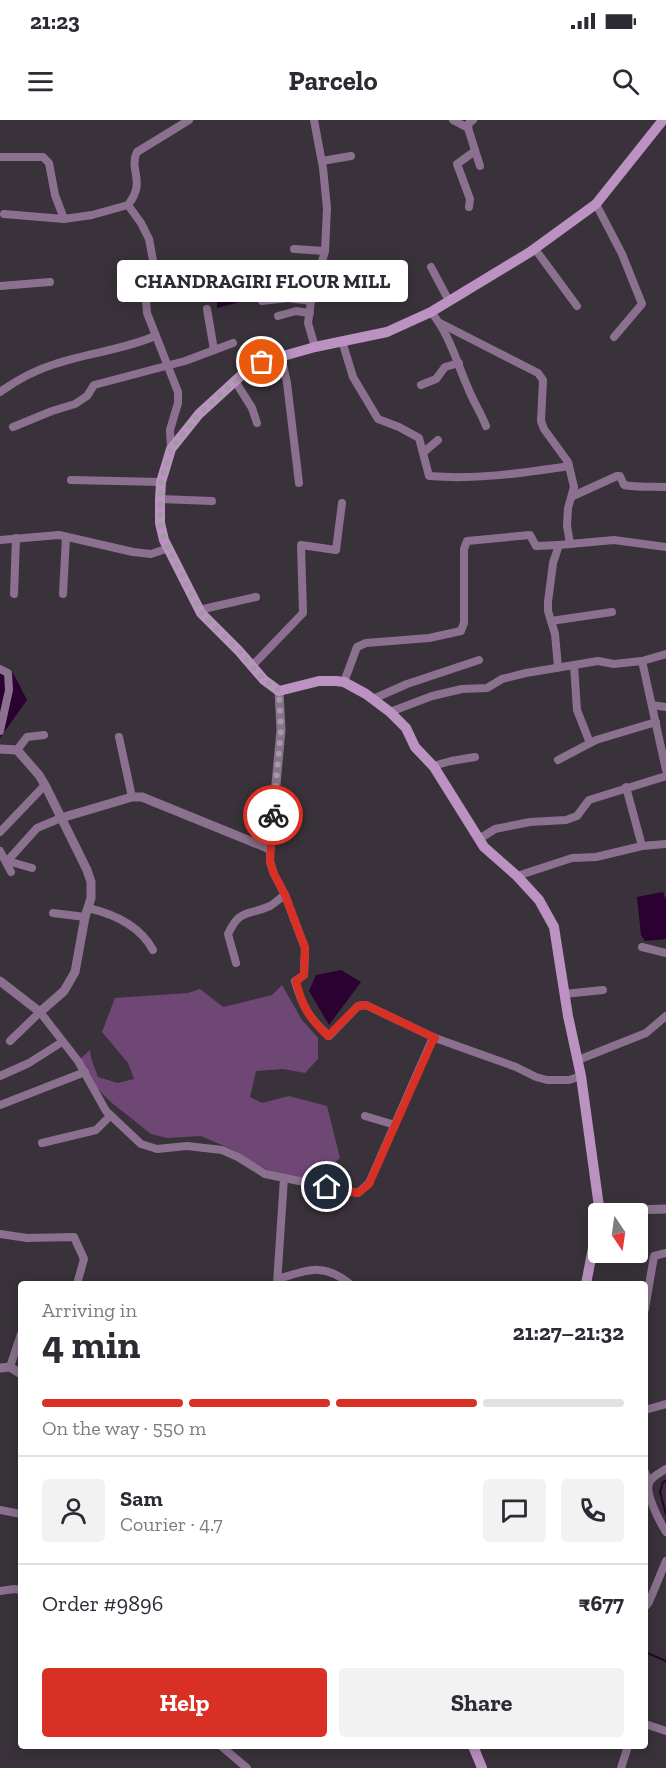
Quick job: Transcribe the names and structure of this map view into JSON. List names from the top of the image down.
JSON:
{
  "places": ["CHANDRAGIRI FLOUR MILL"],
  "north": "bottom",
  "page": {
    "status": "21:23",
    "header": "Parcelo",
    "bubble": "CHANDRAGIRI FLOUR MILL",
    "heading": ["4 min", "Arriving in", "21:27–21:32"],
    "panel": [
      "Sam",
      "Courier · 4.7",
      "Order #9896",
      "₹677"
    ],
    "bar": "On the way · 550 m",
    "buttons": ["Help", "Share"]
  }
}
